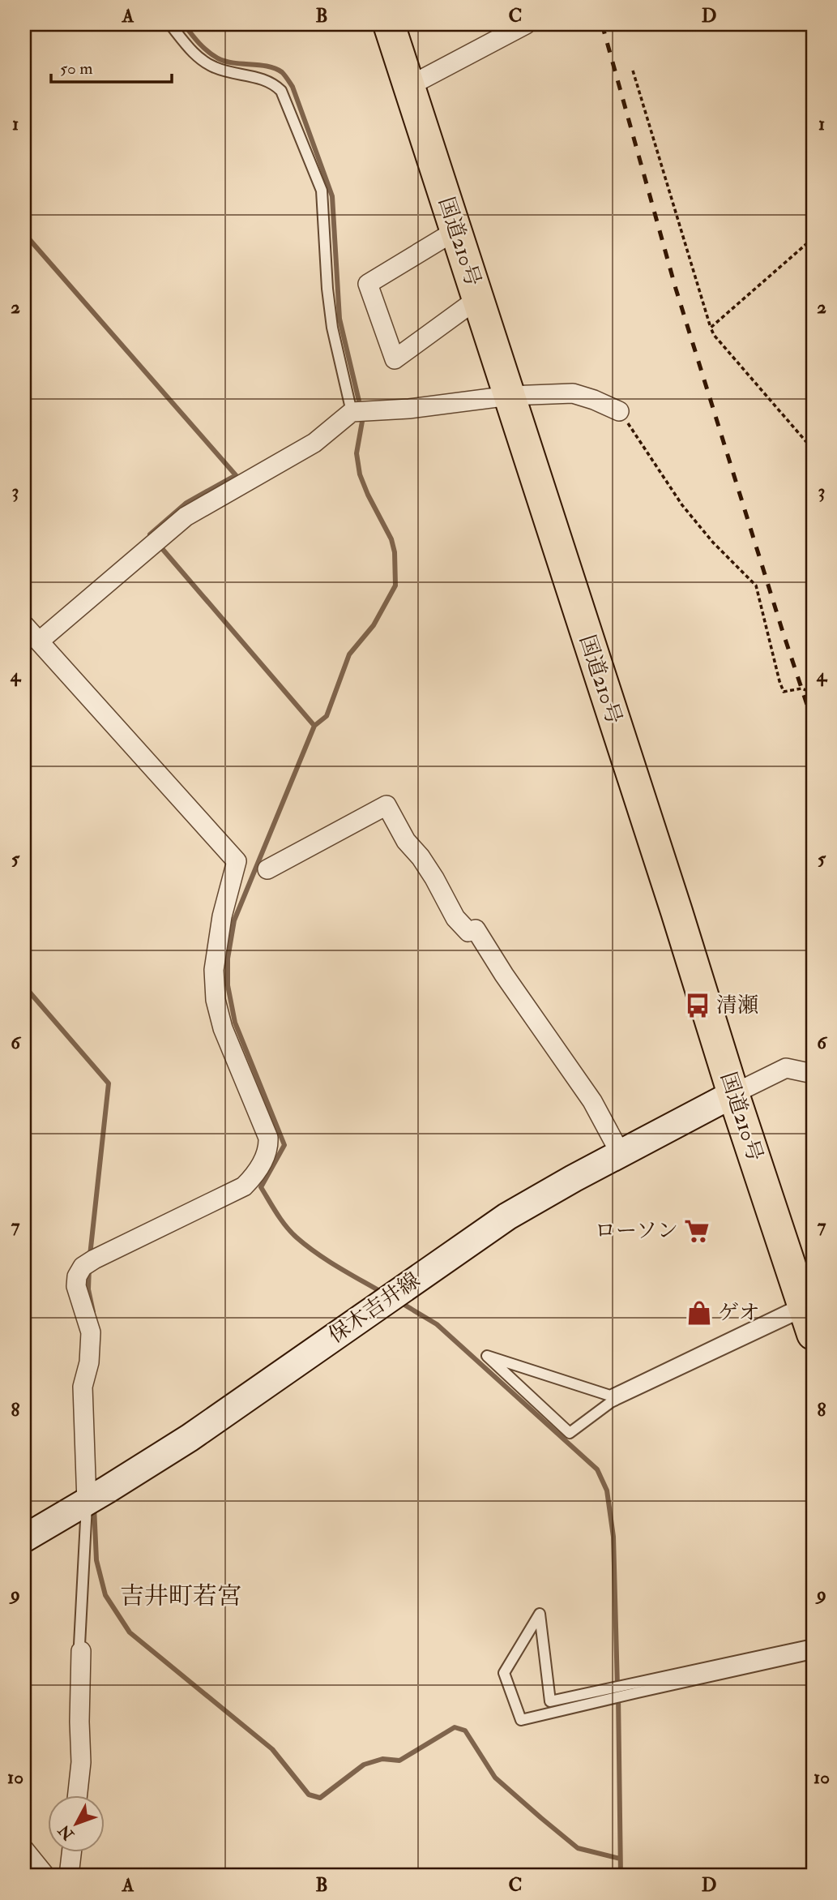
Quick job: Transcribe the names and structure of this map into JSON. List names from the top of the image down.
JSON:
{
  "streets": {
    "highway": ["国道210号"],
    "main road": ["保木吉井線"]
  },
  "crossings": [
    ["国道210号", "保木吉井線"]
  ],
  "districts": ["吉井町若宮"],
  "places": {
    "bus stop": ["清瀬"],
    "supermarket": ["ローソン"],
    "shop": ["ゲオ"]
  },
  "scale_bar": "50 m",
  "north": "bottom left",
  "grid": {
    "columns": [
      "A",
      "B",
      "C",
      "D"
    ],
    "rows": [
      "1",
      "2",
      "3",
      "4",
      "5",
      "6",
      "7",
      "8",
      "9",
      "10"
    ]
  }
}
